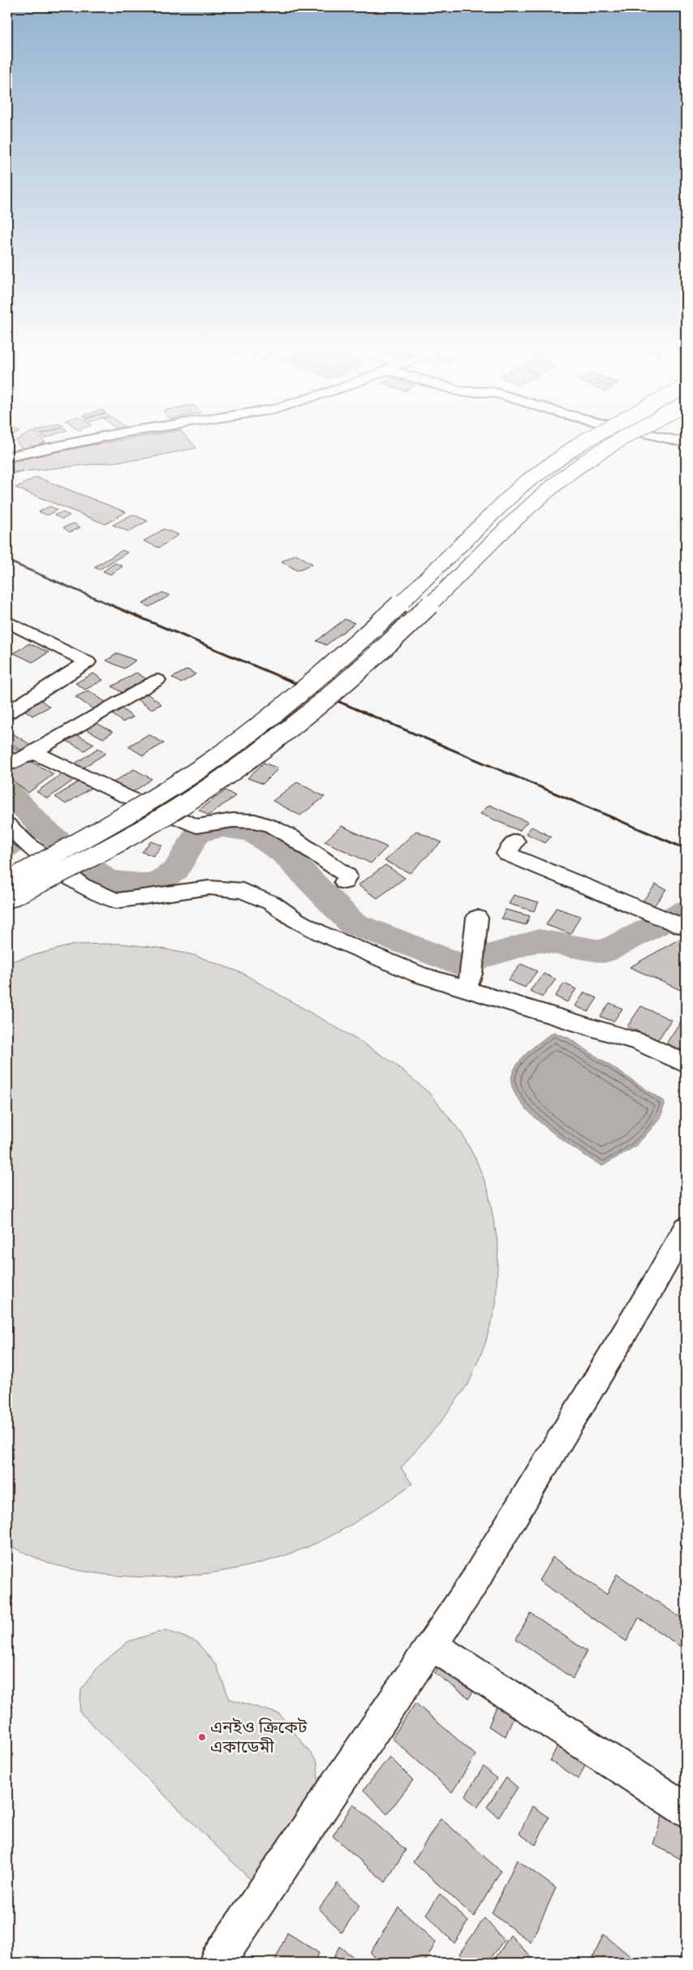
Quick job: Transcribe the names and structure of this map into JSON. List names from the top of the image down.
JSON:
{
  "places": ["এনইও ক্রিকেট একাডেমী"]
}
